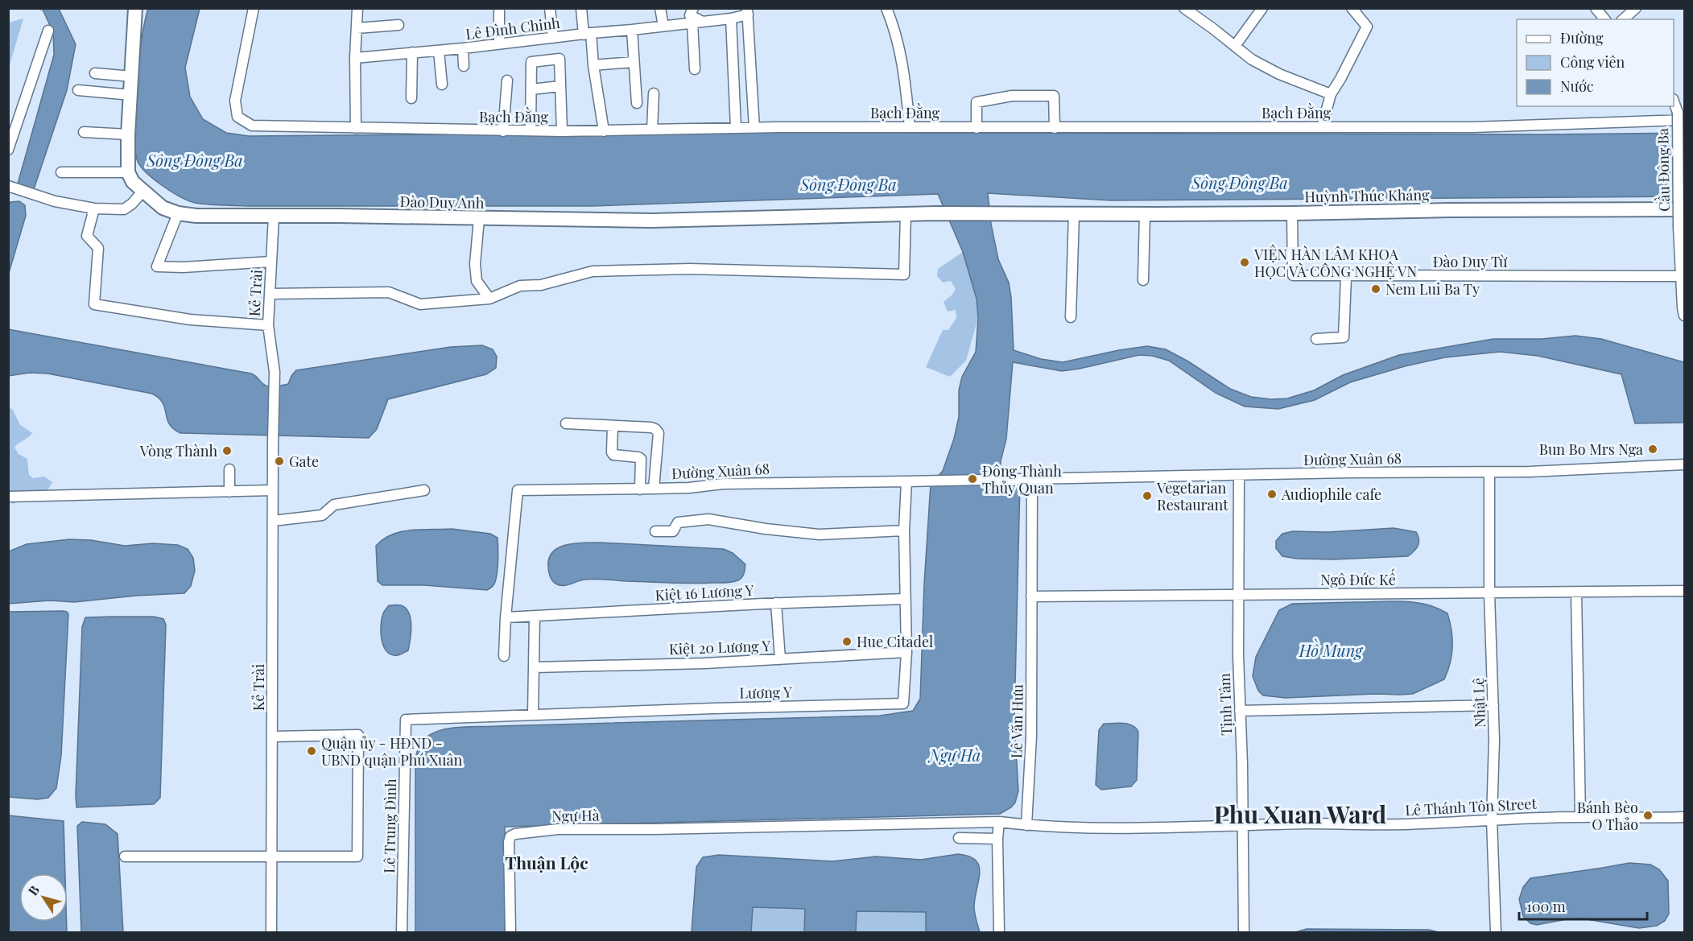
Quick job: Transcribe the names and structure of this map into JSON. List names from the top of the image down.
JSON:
{
  "streets": {
    "main road": ["Huỳnh Thúc Kháng", "Đào Duy Anh"],
    "street": [
      "Lê Đình Chinh",
      "Bạch Đằng",
      "Cầu Đông Ba",
      "Đào Duy Từ",
      "Kẻ Trài",
      "Đường Xuân 68",
      "Ngô Đức Kế",
      "Kiệt 16 Lương Y",
      "Kiệt 20 Lương Y",
      "Lương Y",
      "Nhật Lệ",
      "Tịnh Tâm",
      "Lê Văn Hưu",
      "Lê Thánh Tôn Street",
      "Ngự Hà",
      "Lê Trung Đình"
    ]
  },
  "crossings": [
    ["Bạch Đằng", "Cầu Đông Ba"],
    ["Cầu Đông Ba", "Đào Duy Từ"],
    ["Huỳnh Thúc Kháng", "Đào Duy Anh"],
    ["Huỳnh Thúc Kháng", "Đào Duy Từ"],
    ["Đào Duy Anh", "Kẻ Trài"],
    ["Đường Xuân 68", "Kiệt 16 Lương Y"],
    ["Đường Xuân 68", "Lương Y"],
    ["Đường Xuân 68", "Nhật Lệ"],
    ["Đường Xuân 68", "Tịnh Tâm"],
    ["Đường Xuân 68", "Lê Văn Hưu"],
    ["Ngô Đức Kế", "Nhật Lệ"],
    ["Ngô Đức Kế", "Tịnh Tâm"],
    ["Ngô Đức Kế", "Lê Văn Hưu"],
    ["Kiệt 16 Lương Y", "Lương Y"],
    ["Kiệt 20 Lương Y", "Lương Y"],
    ["Lương Y", "Lê Trung Đình"],
    ["Nhật Lệ", "Lê Thánh Tôn Street"],
    ["Tịnh Tâm", "Lê Thánh Tôn Street"],
    ["Lê Văn Hưu", "Lê Thánh Tôn Street"]
  ],
  "districts": ["Phu Xuan Ward", "Thuận Lộc"],
  "water": ["Sông Đông Ba", "Hồ Mung", "Ngự Hà"],
  "places": [
    "VIỆN HÀN LÂM KHOA HỌC VÀ CÔNG NGHỆ VN",
    "Nem Lui Ba Ty",
    "Bun Bo Mrs Nga",
    "Vòng Thành",
    "Gate",
    "Đông Thành Thủy Quan",
    "Audiophile cafe",
    "Vegetarian Restaurant",
    "Hue Citadel",
    "Quận ủy - HĐND - UBND quận Phú Xuân",
    "Bánh Bèo O Thảo"
  ],
  "legend": ["Đường", "Công viên", "Nước"],
  "scale_bar": "100 m",
  "north": "top left"
}
